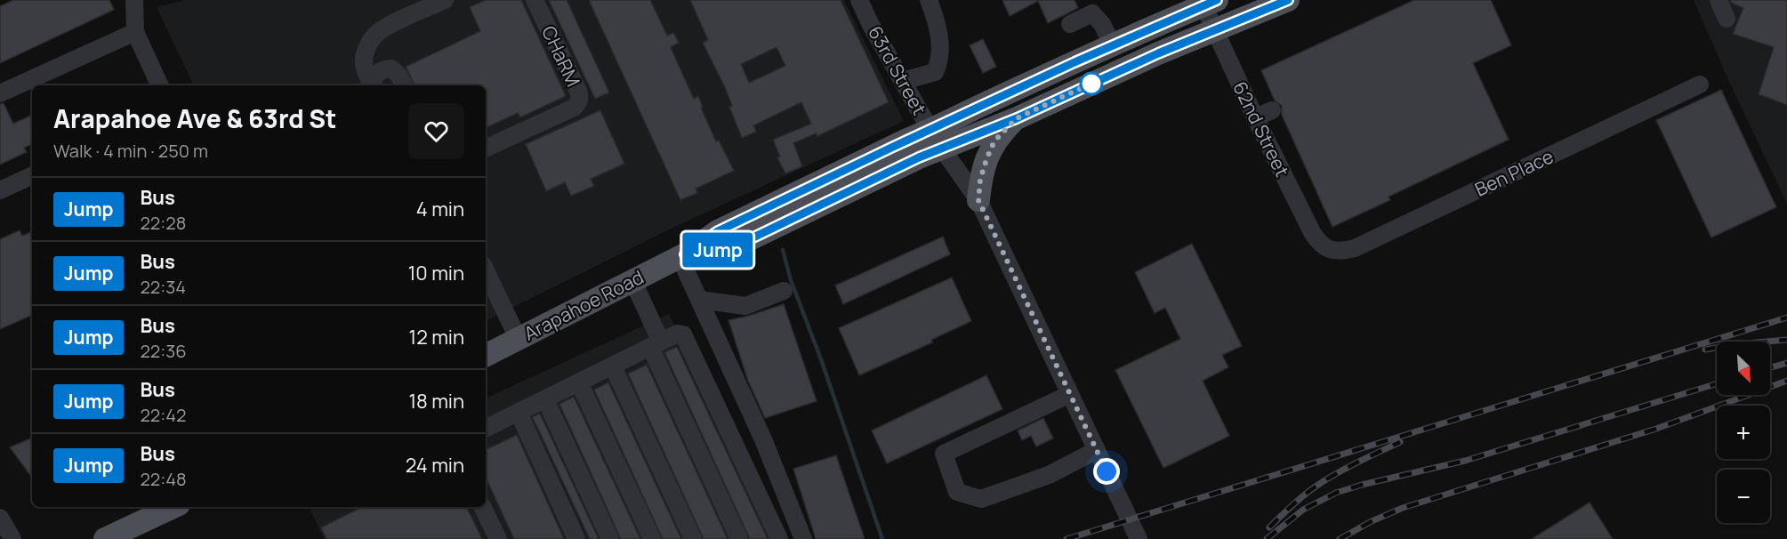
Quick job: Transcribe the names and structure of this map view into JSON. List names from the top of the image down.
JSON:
{
  "streets": {
    "main road": ["Arapahoe Road"],
    "street": [
      "CHaRM",
      "63rd Street",
      "62nd Street",
      "Ben Place"
    ]
  },
  "crossings": [
    ["63rd Street", "Arapahoe Road"],
    ["62nd Street", "Ben Place"]
  ],
  "lines": ["bus line Jump"],
  "north": "bottom right",
  "page": {
    "on_map": "Jump",
    "heading": ["Arapahoe Ave & 63rd St", "Walk · 4 min · 250 m"],
    "list": [
      {
        "mark": "Jump",
        "name": "Bus",
        "note": "22:28",
        "value": "4 min"
      },
      {
        "mark": "Jump",
        "name": "Bus",
        "note": "22:34",
        "value": "10 min"
      },
      {
        "mark": "Jump",
        "name": "Bus",
        "note": "22:36",
        "value": "12 min"
      },
      {
        "mark": "Jump",
        "name": "Bus",
        "note": "22:42",
        "value": "18 min"
      },
      {
        "mark": "Jump",
        "name": "Bus",
        "note": "22:48",
        "value": "24 min"
      }
    ],
    "map_buttons": ["+", "−"]
  }
}
